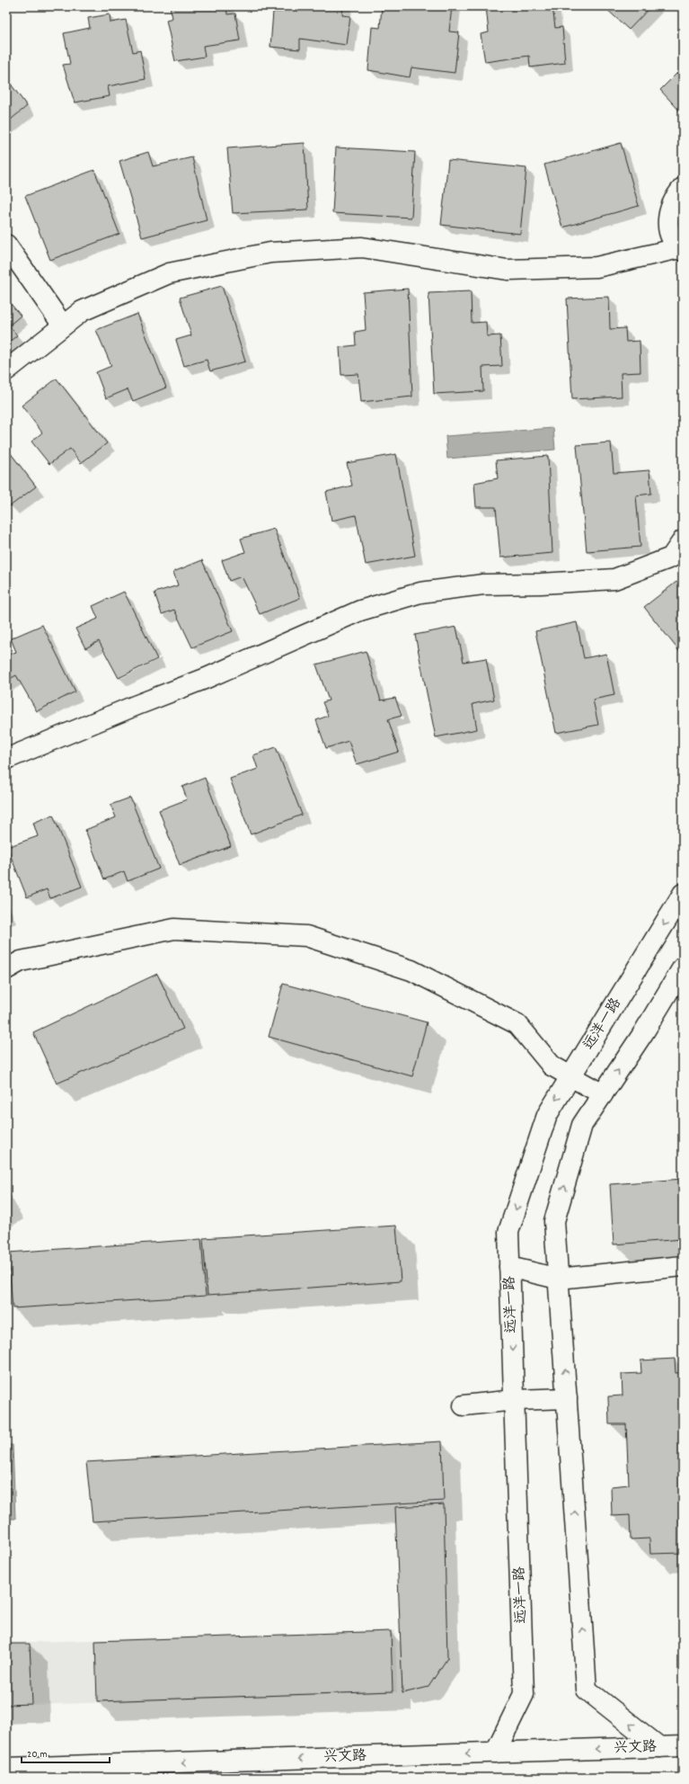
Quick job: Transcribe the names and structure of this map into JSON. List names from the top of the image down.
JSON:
{
  "streets": {
    "street": ["远洋一路", "兴文路"]
  },
  "crossings": [
    ["远洋一路", "兴文路"]
  ],
  "one_way": ["兴文路"],
  "scale_bar": "20 m"
}
